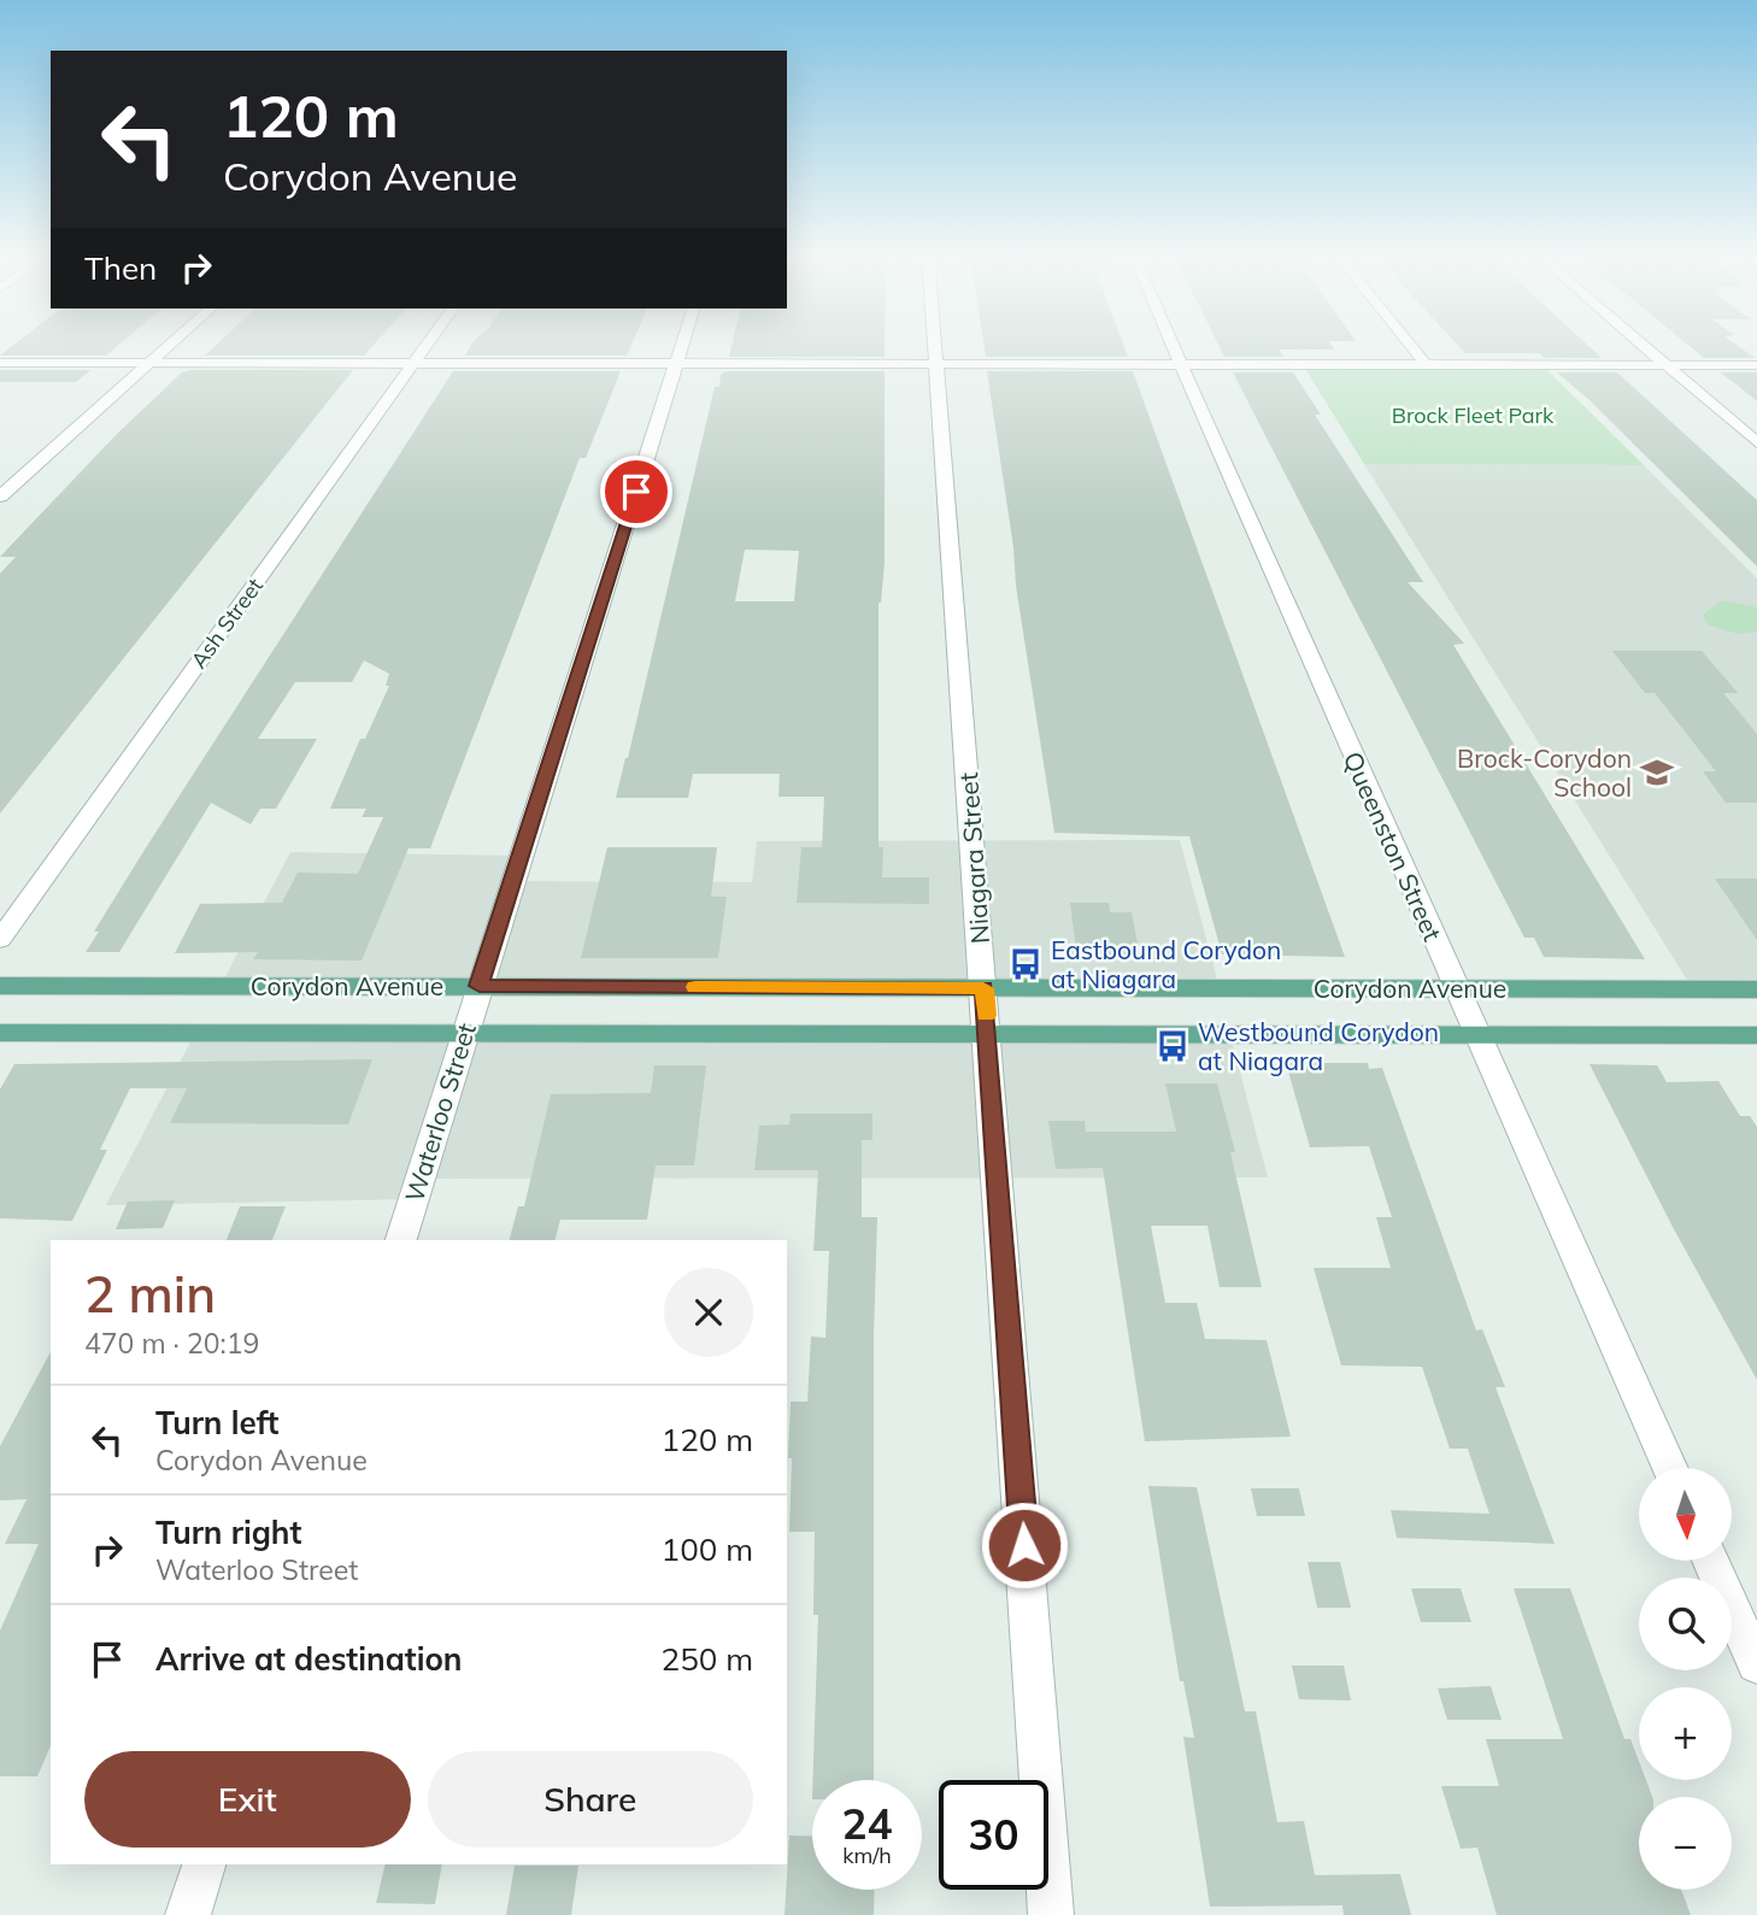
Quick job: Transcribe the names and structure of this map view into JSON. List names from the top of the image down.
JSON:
{
  "streets": {
    "main road": ["Corydon Avenue"],
    "street": [
      "Ash Street",
      "Queenston Street",
      "Niagara Street",
      "Waterloo Street"
    ]
  },
  "crossings": [
    ["Queenston Street", "Corydon Avenue"],
    ["Niagara Street", "Corydon Avenue"],
    ["Corydon Avenue", "Waterloo Street"]
  ],
  "parks": ["Brock Fleet Park"],
  "places": {
    "school or university": ["Brock-Corydon School"],
    "bus stop": ["Eastbound Corydon at Niagara", "Westbound Corydon at Niagara"]
  },
  "north": "bottom",
  "page": {
    "turn": ["120 m", "Corydon Avenue"],
    "then": "Then",
    "heading": ["2 min", "470 m · 20:19"],
    "list": [
      {
        "name": "Turn left",
        "note": "Corydon Avenue",
        "value": "120 m"
      },
      {
        "name": "Turn right",
        "note": "Waterloo Street",
        "value": "100 m"
      },
      {
        "name": "Arrive at destination",
        "value": "250 m"
      }
    ],
    "map_buttons": ["+", "−"],
    "buttons": ["Exit", "Share"],
    "speed": "24 km/h",
    "limit": "30"
  }
}
